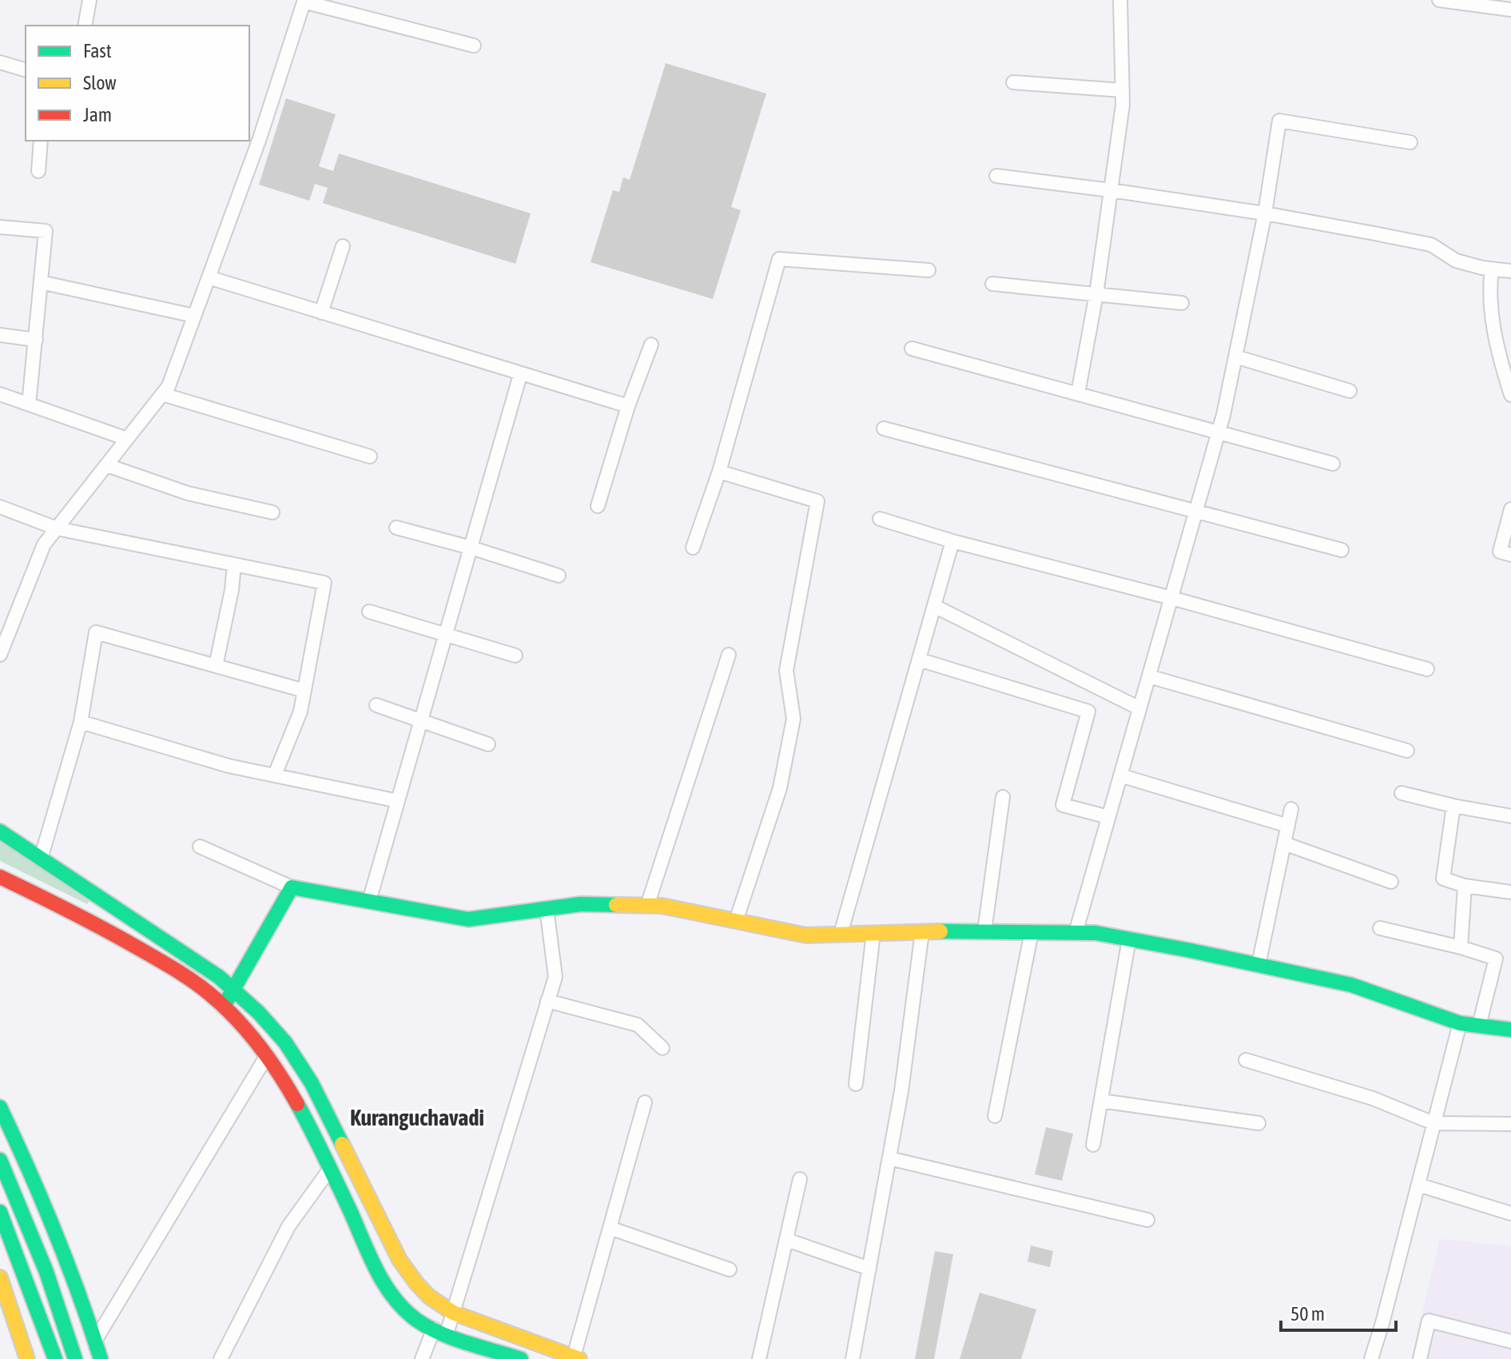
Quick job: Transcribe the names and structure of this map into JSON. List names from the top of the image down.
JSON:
{
  "districts": ["Kuranguchavadi"],
  "legend": ["Fast", "Slow", "Jam"],
  "scale_bar": "50 m"
}
